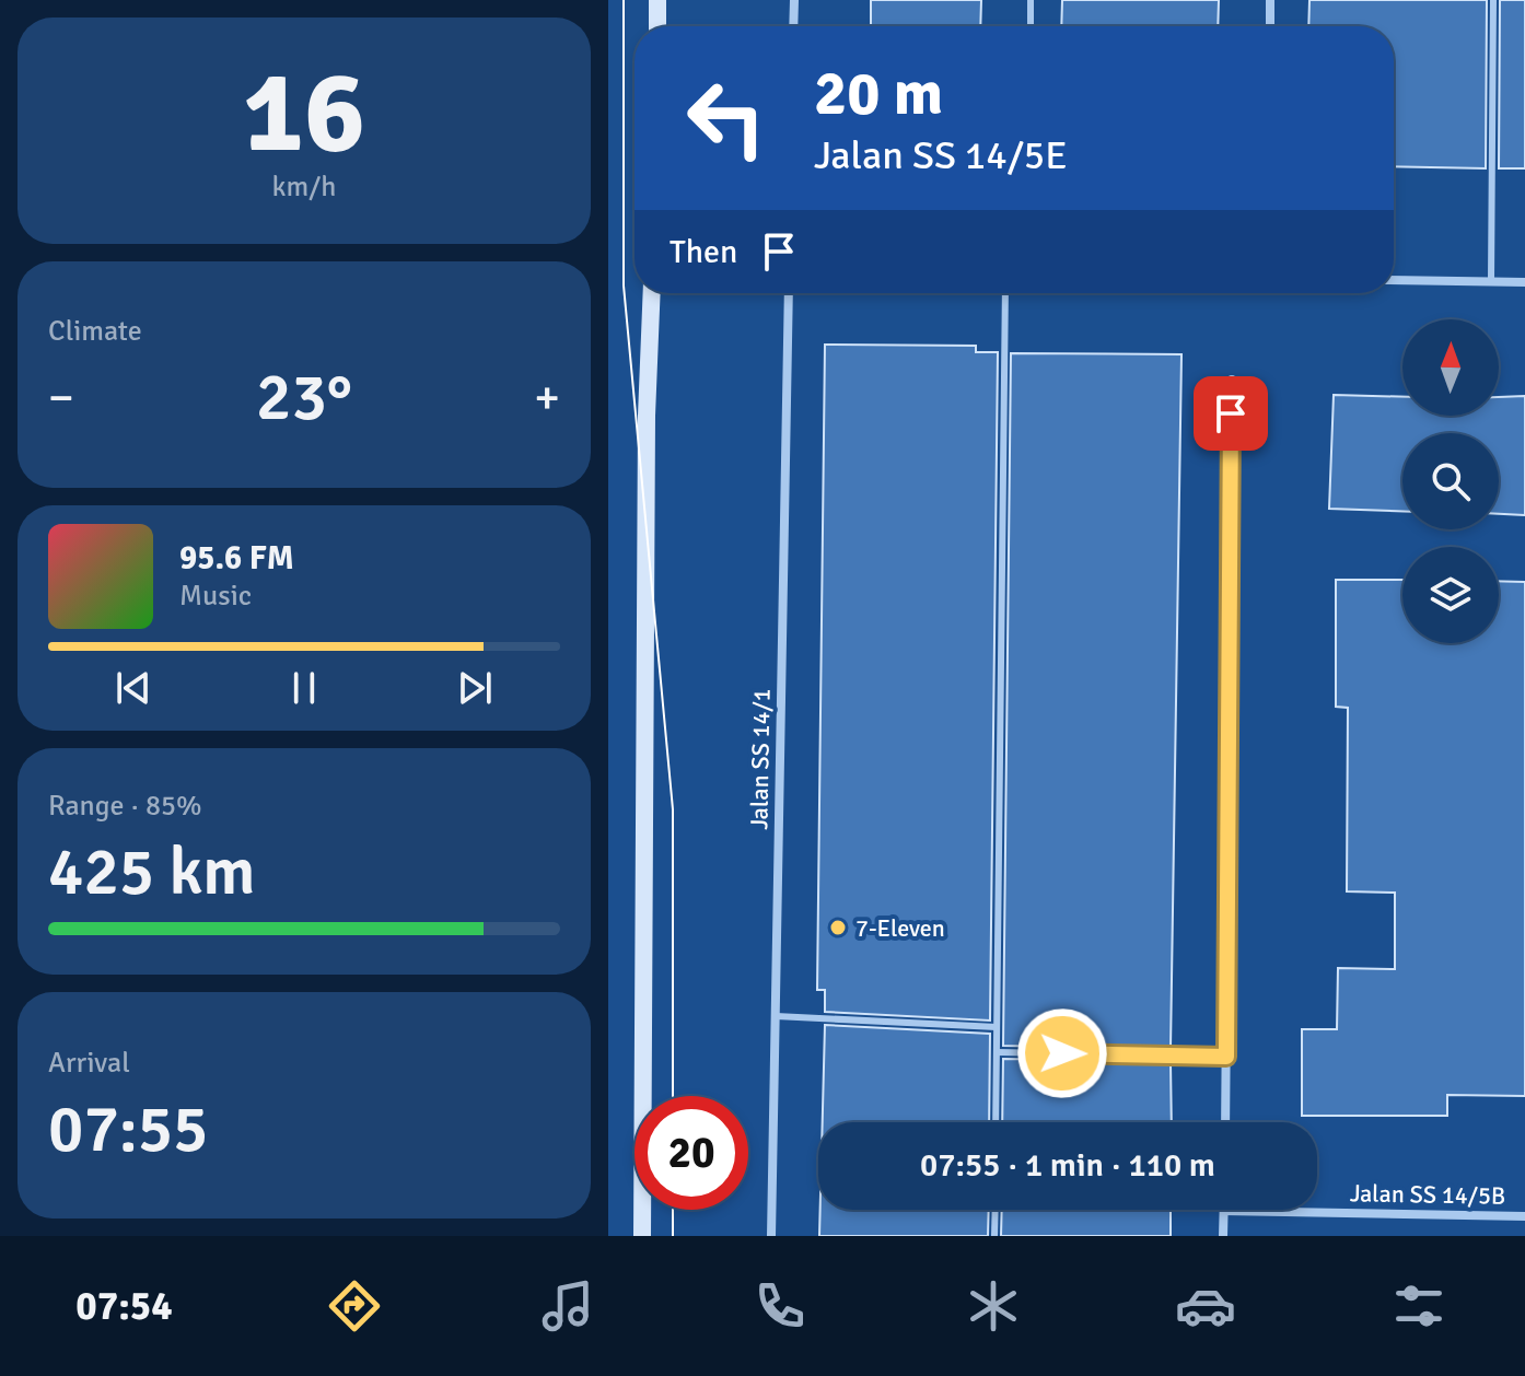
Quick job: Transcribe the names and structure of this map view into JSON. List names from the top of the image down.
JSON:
{
  "streets": {
    "street": ["Jalan SS 14/1", "Jalan SS 14/5B"]
  },
  "places": ["7-Eleven"],
  "north": "top",
  "page": {
    "tile": [
      ["16", "km/h"],
      "Climate",
      ["Range · 85%", "425 km"],
      ["Arrival", "07:55"]
    ],
    "turn": ["20 m", "Jalan SS 14/5E"],
    "then": "Then",
    "heat": ["−", "23°", "+"],
    "song": ["95.6 FM", "Music"],
    "limit": "20",
    "trip": "07:55 · 1 min · 110 m",
    "tabs": "07:54"
  }
}
